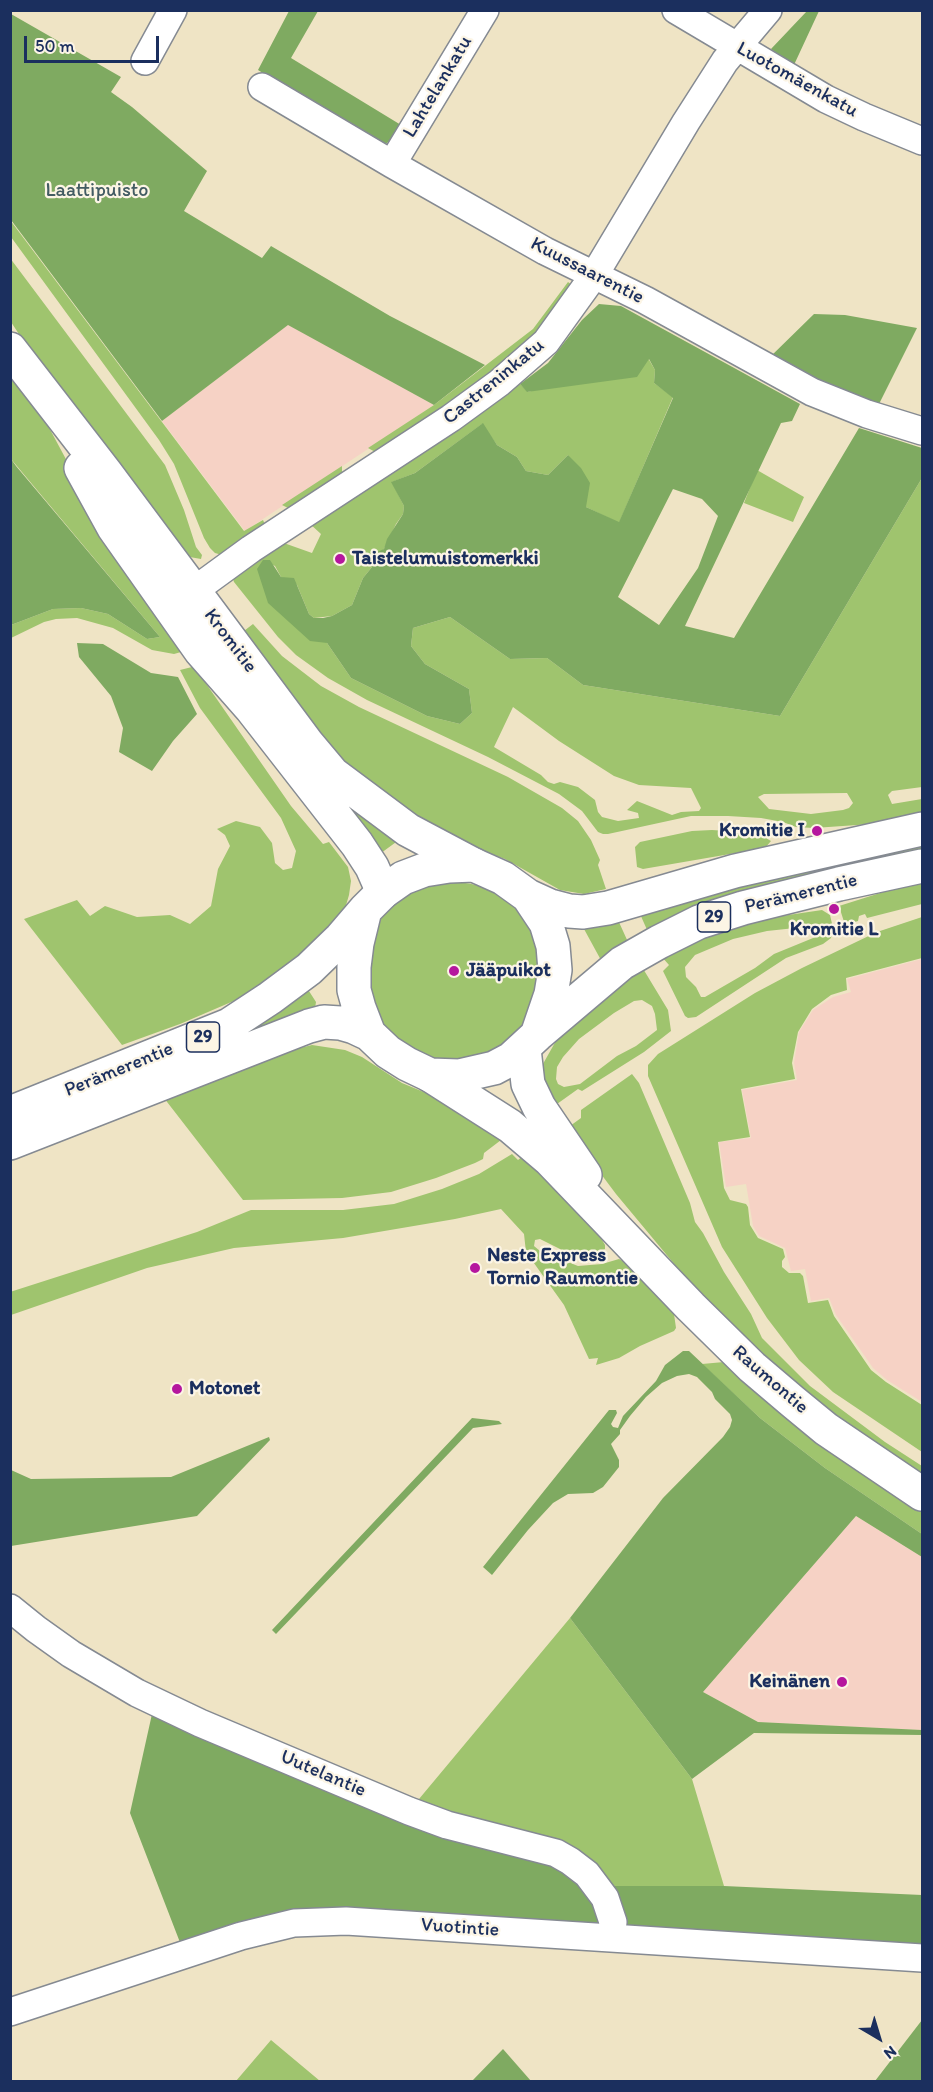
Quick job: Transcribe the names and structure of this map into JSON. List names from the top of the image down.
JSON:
{
  "streets": {
    "main road": [
      "Kromitie",
      "Perämerentie",
      "29",
      "Raumontie"
    ],
    "street": [
      "Luotomäenkatu",
      "Lahtelankatu",
      "Kuussaarentie",
      "Castreninkatu",
      "Uutelantie",
      "Vuotintie"
    ]
  },
  "crossings": [
    ["Luotomäenkatu", "Castreninkatu"],
    ["Lahtelankatu", "Kuussaarentie"],
    ["Kuussaarentie", "Castreninkatu"],
    ["Castreninkatu", "Kromitie"],
    ["Kromitie", "Perämerentie"],
    ["Kromitie", "29"],
    ["Kromitie", "Raumontie"],
    ["Perämerentie", "29"],
    ["Perämerentie", "Raumontie"],
    ["29", "Raumontie"],
    ["Uutelantie", "Vuotintie"]
  ],
  "parks": ["Laattipuisto"],
  "places": [
    "Taistelumuistomerkki",
    "Kromitie I",
    "Kromitie L",
    "Jääpuikot",
    "Neste Express Tornio Raumontie",
    "Motonet",
    "Keinänen"
  ],
  "scale_bar": "50 m",
  "north": "bottom right"
}
